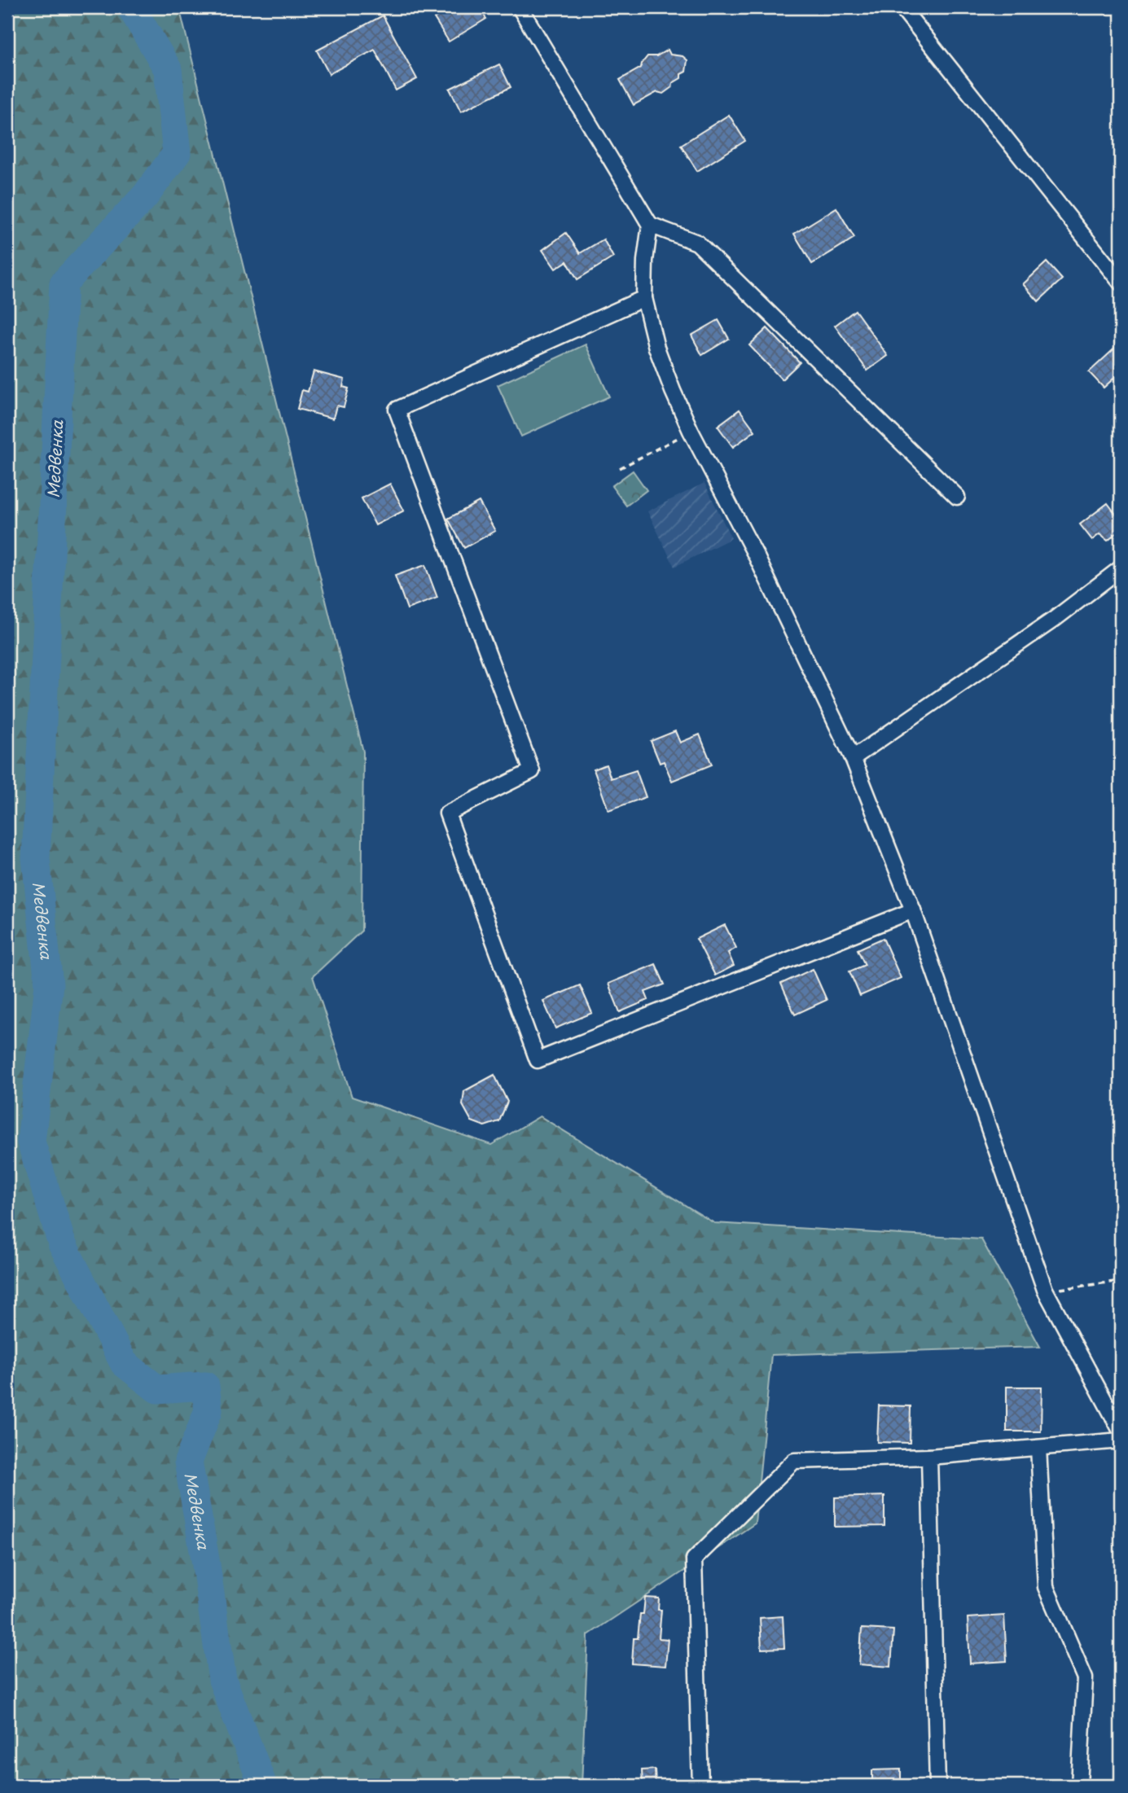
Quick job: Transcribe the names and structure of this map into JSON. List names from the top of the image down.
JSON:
{
  "water": ["Медвенка"]
}
